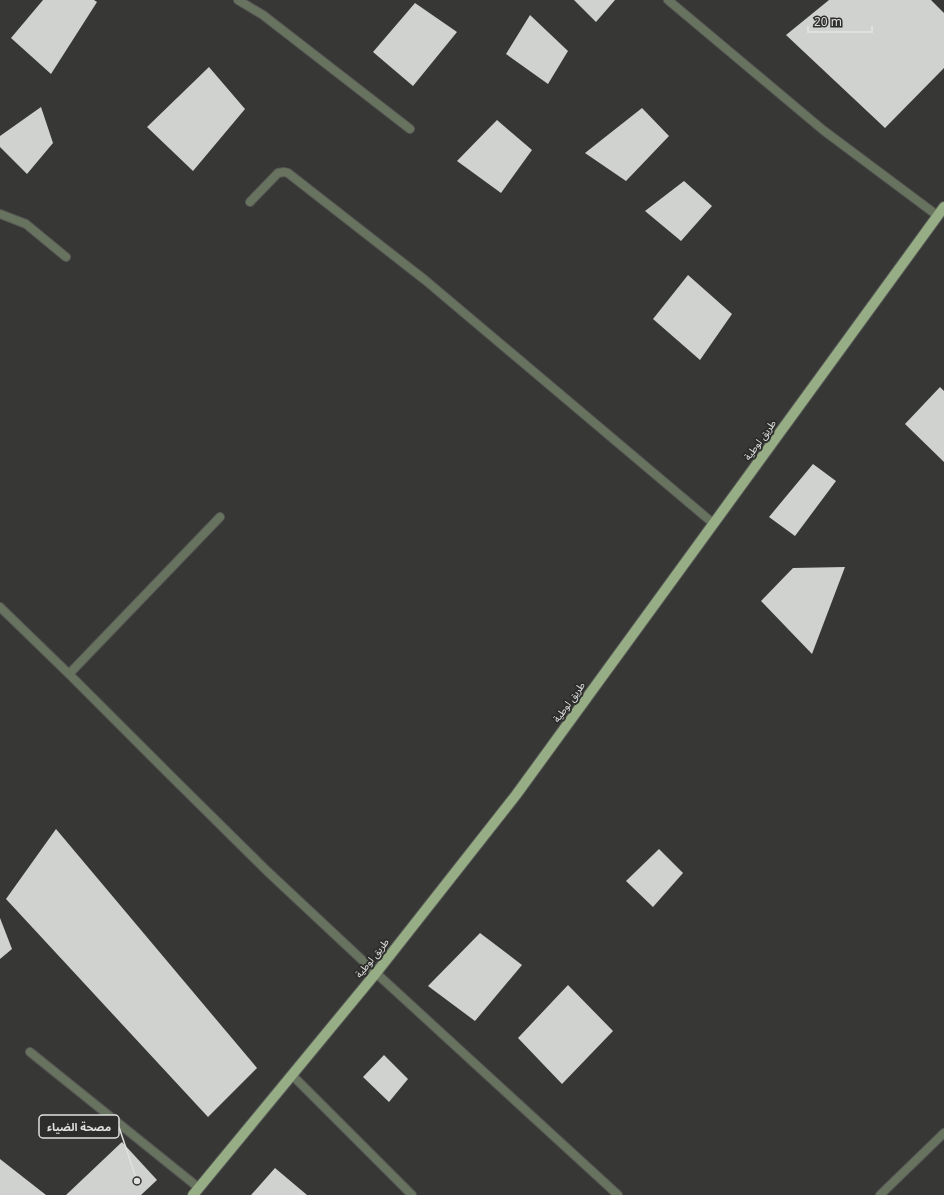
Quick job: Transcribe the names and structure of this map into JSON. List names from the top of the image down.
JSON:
{
  "streets": {
    "main road": ["طريق لوطية"]
  },
  "places": ["مصحة الضياء"],
  "scale_bar": "20 m"
}
